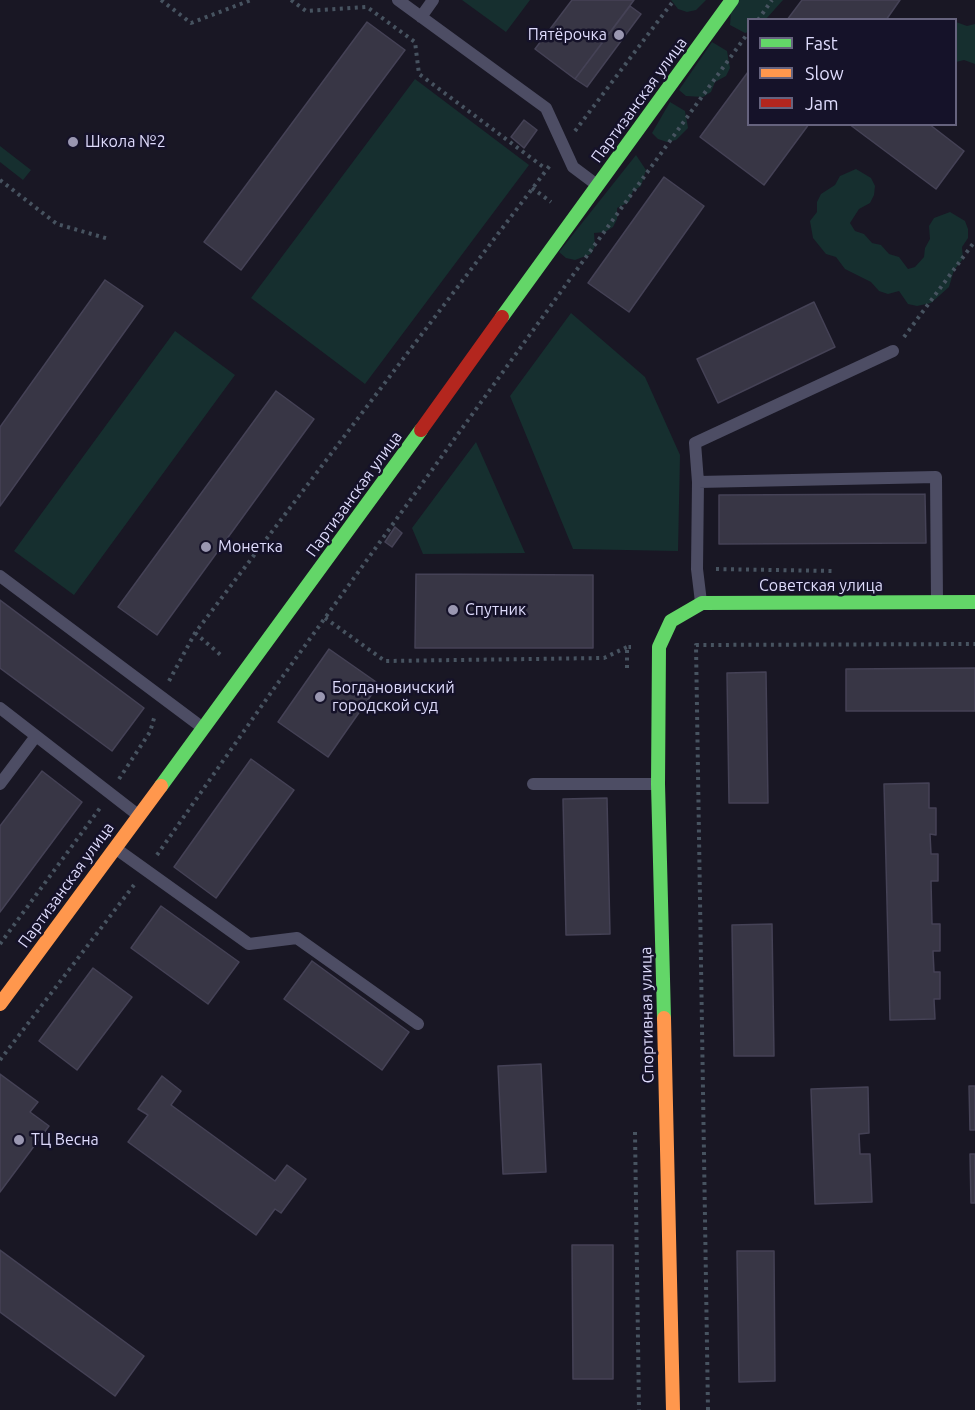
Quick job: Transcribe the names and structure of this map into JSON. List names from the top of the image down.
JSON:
{
  "streets": {
    "street": ["Партизанская улица", "Советская улица", "Спортивная улица"]
  },
  "crossings": [
    ["Советская улица", "Спортивная улица"]
  ],
  "places": [
    "Пятёрочка",
    "Школа №2",
    "Монетка",
    "Спутник",
    "Богдановичский городской суд",
    "ТЦ Весна"
  ],
  "legend": ["Fast", "Slow", "Jam"]
}
